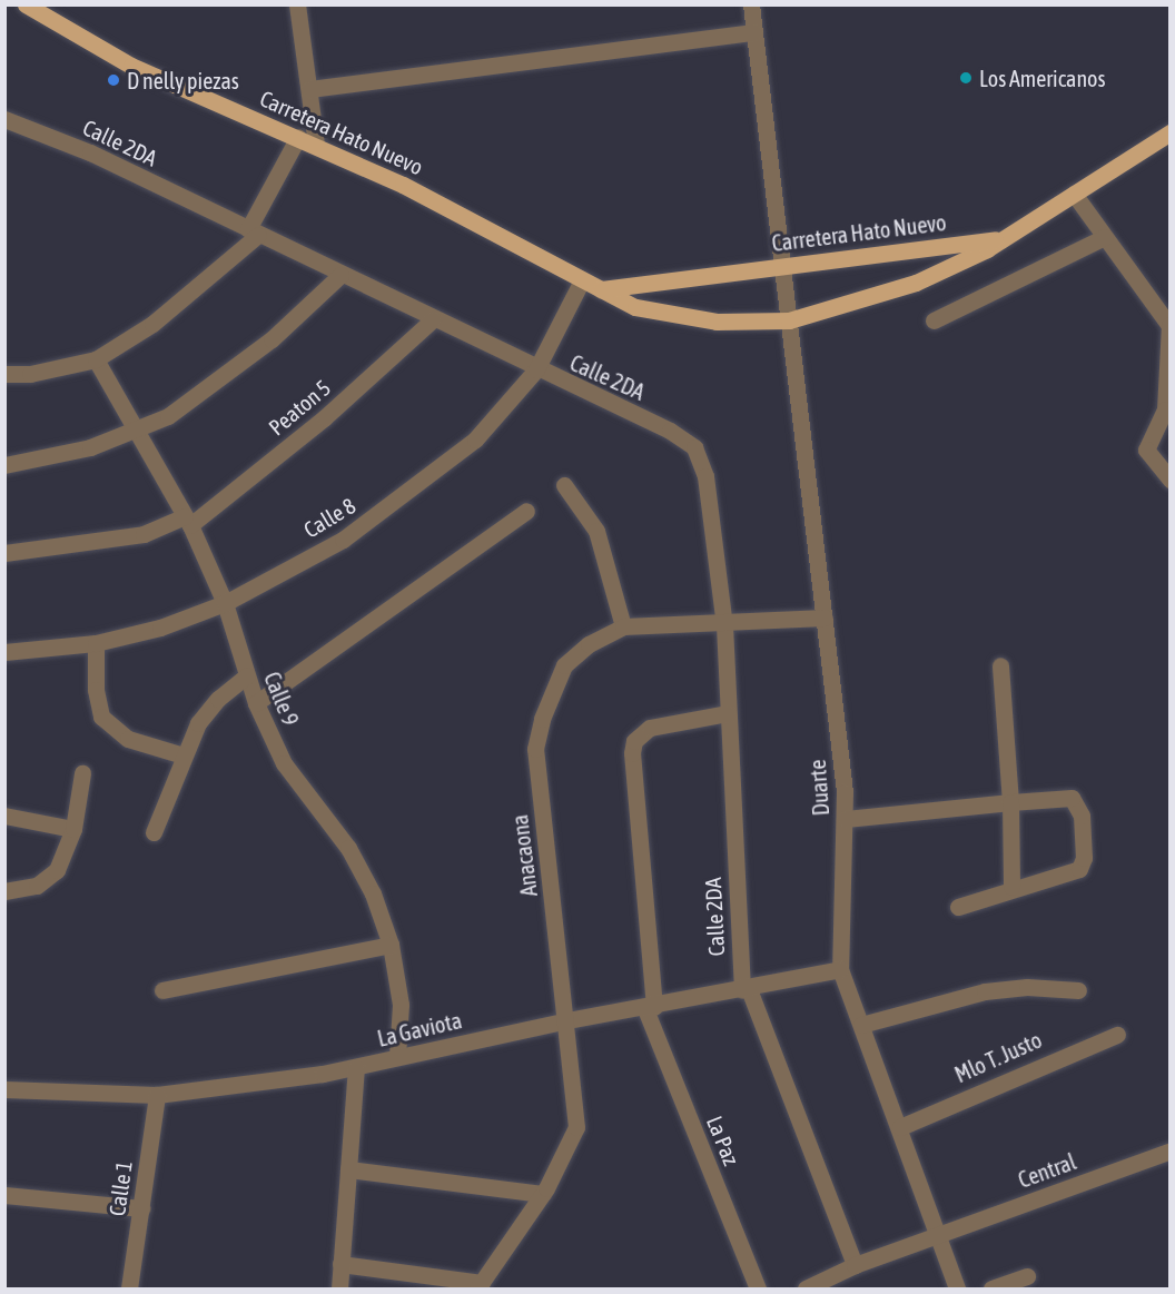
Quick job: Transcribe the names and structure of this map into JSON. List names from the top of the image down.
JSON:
{
  "streets": {
    "main road": ["Carretera Hato Nuevo"],
    "street": [
      "Calle 2DA",
      "Peaton 5",
      "Calle 8",
      "Calle 9",
      "Duarte",
      "Anacaona",
      "La Gaviota",
      "Mlo T. Justo",
      "La Paz",
      "Central",
      "Calle 1"
    ]
  },
  "crossings": [
    ["Carretera Hato Nuevo", "Calle 8"],
    ["Carretera Hato Nuevo", "Duarte"],
    ["Calle 2DA", "Peaton 5"],
    ["Calle 2DA", "Calle 8"],
    ["Calle 2DA", "Anacaona"],
    ["Calle 2DA", "La Gaviota"],
    ["Calle 2DA", "La Paz"],
    ["Calle 2DA", "Central"],
    ["Peaton 5", "Calle 9"],
    ["Calle 8", "Calle 9"],
    ["Calle 9", "La Gaviota"],
    ["Duarte", "Anacaona"],
    ["Duarte", "La Gaviota"],
    ["Duarte", "Mlo T. Justo"],
    ["Duarte", "Central"],
    ["Anacaona", "La Gaviota"],
    ["La Gaviota", "La Paz"],
    ["La Gaviota", "Calle 1"]
  ],
  "places": ["Los Americanos", "D nelly piezas"]
}
